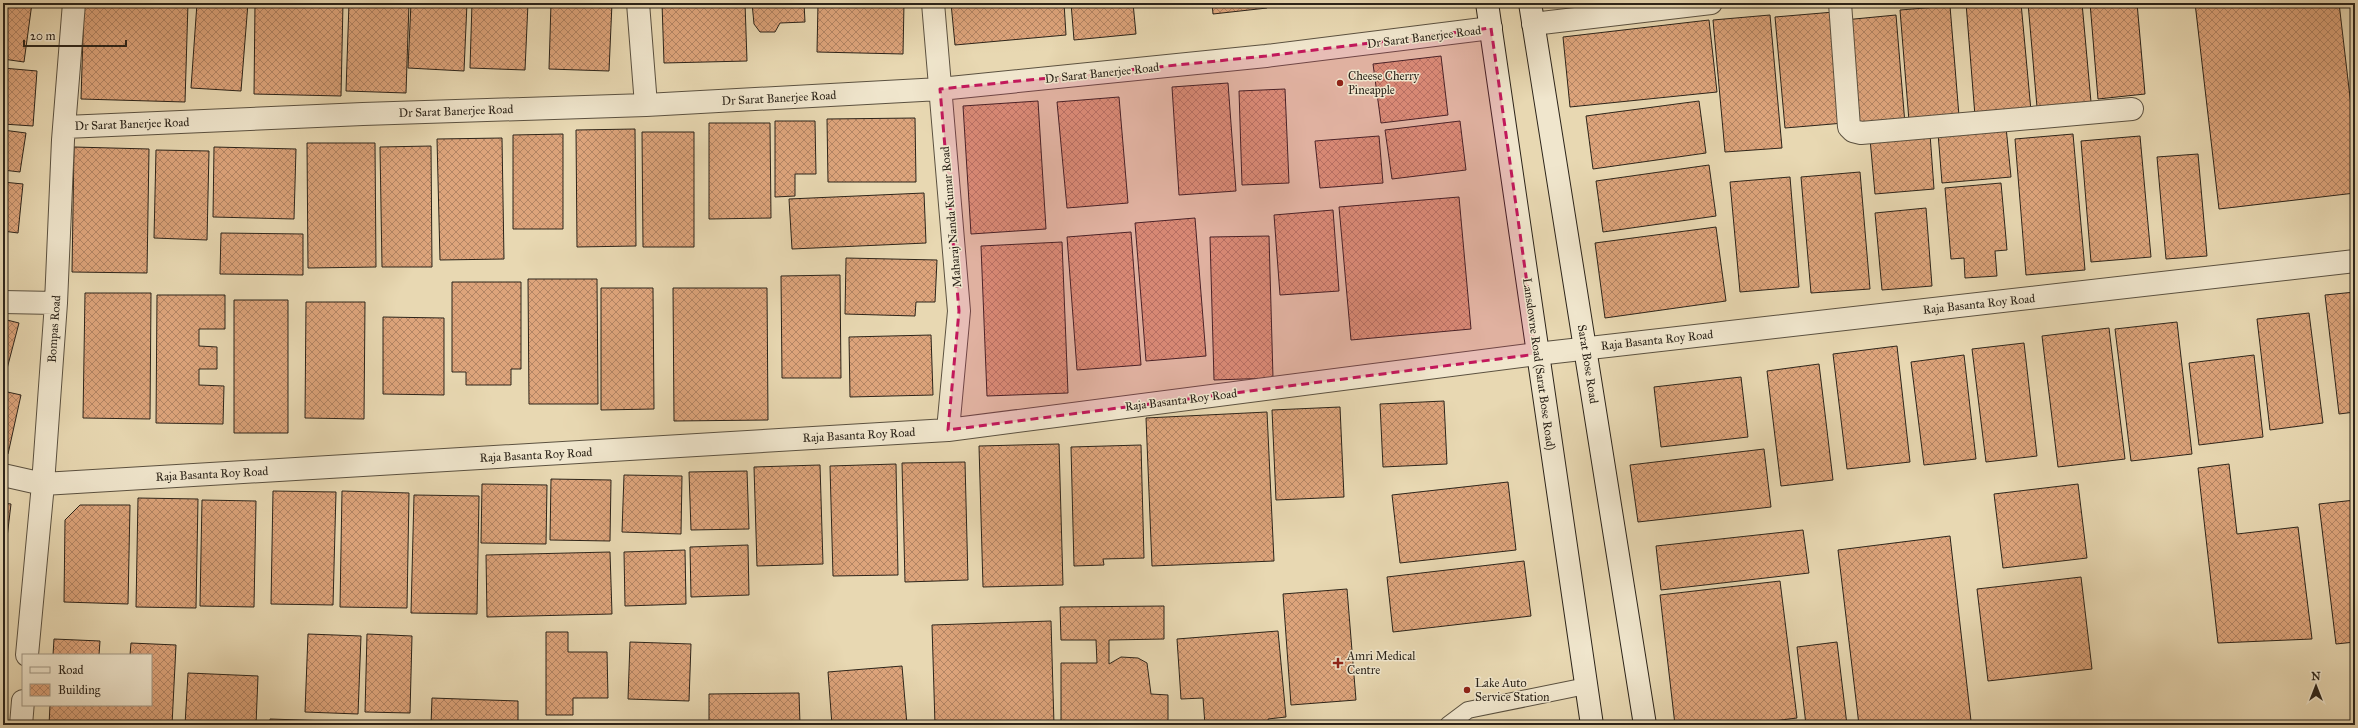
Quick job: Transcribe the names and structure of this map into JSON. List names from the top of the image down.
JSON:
{
  "streets": {
    "street": [
      "Dr Sarat Banerjee Road",
      "Maharaj Nanda Kumar Road",
      "Raja Basanta Roy Road",
      "Bompas Road",
      "Lansdowne Road (Sarat Bose Road)",
      "Sarat Bose Road"
    ]
  },
  "crossings": [
    ["Dr Sarat Banerjee Road", "Maharaj Nanda Kumar Road"],
    ["Dr Sarat Banerjee Road", "Bompas Road"],
    ["Dr Sarat Banerjee Road", "Lansdowne Road (Sarat Bose Road)"],
    ["Maharaj Nanda Kumar Road", "Raja Basanta Roy Road"],
    ["Raja Basanta Roy Road", "Bompas Road"],
    ["Raja Basanta Roy Road", "Lansdowne Road (Sarat Bose Road)"],
    ["Raja Basanta Roy Road", "Sarat Bose Road"]
  ],
  "places": {
    "other": ["Cheese Cherry Pineapple", "Lake Auto Service Station"],
    "health": ["Amri Medical Centre"]
  },
  "legend": ["Road", "Building"],
  "scale_bar": "20 m",
  "north": "top"
}
